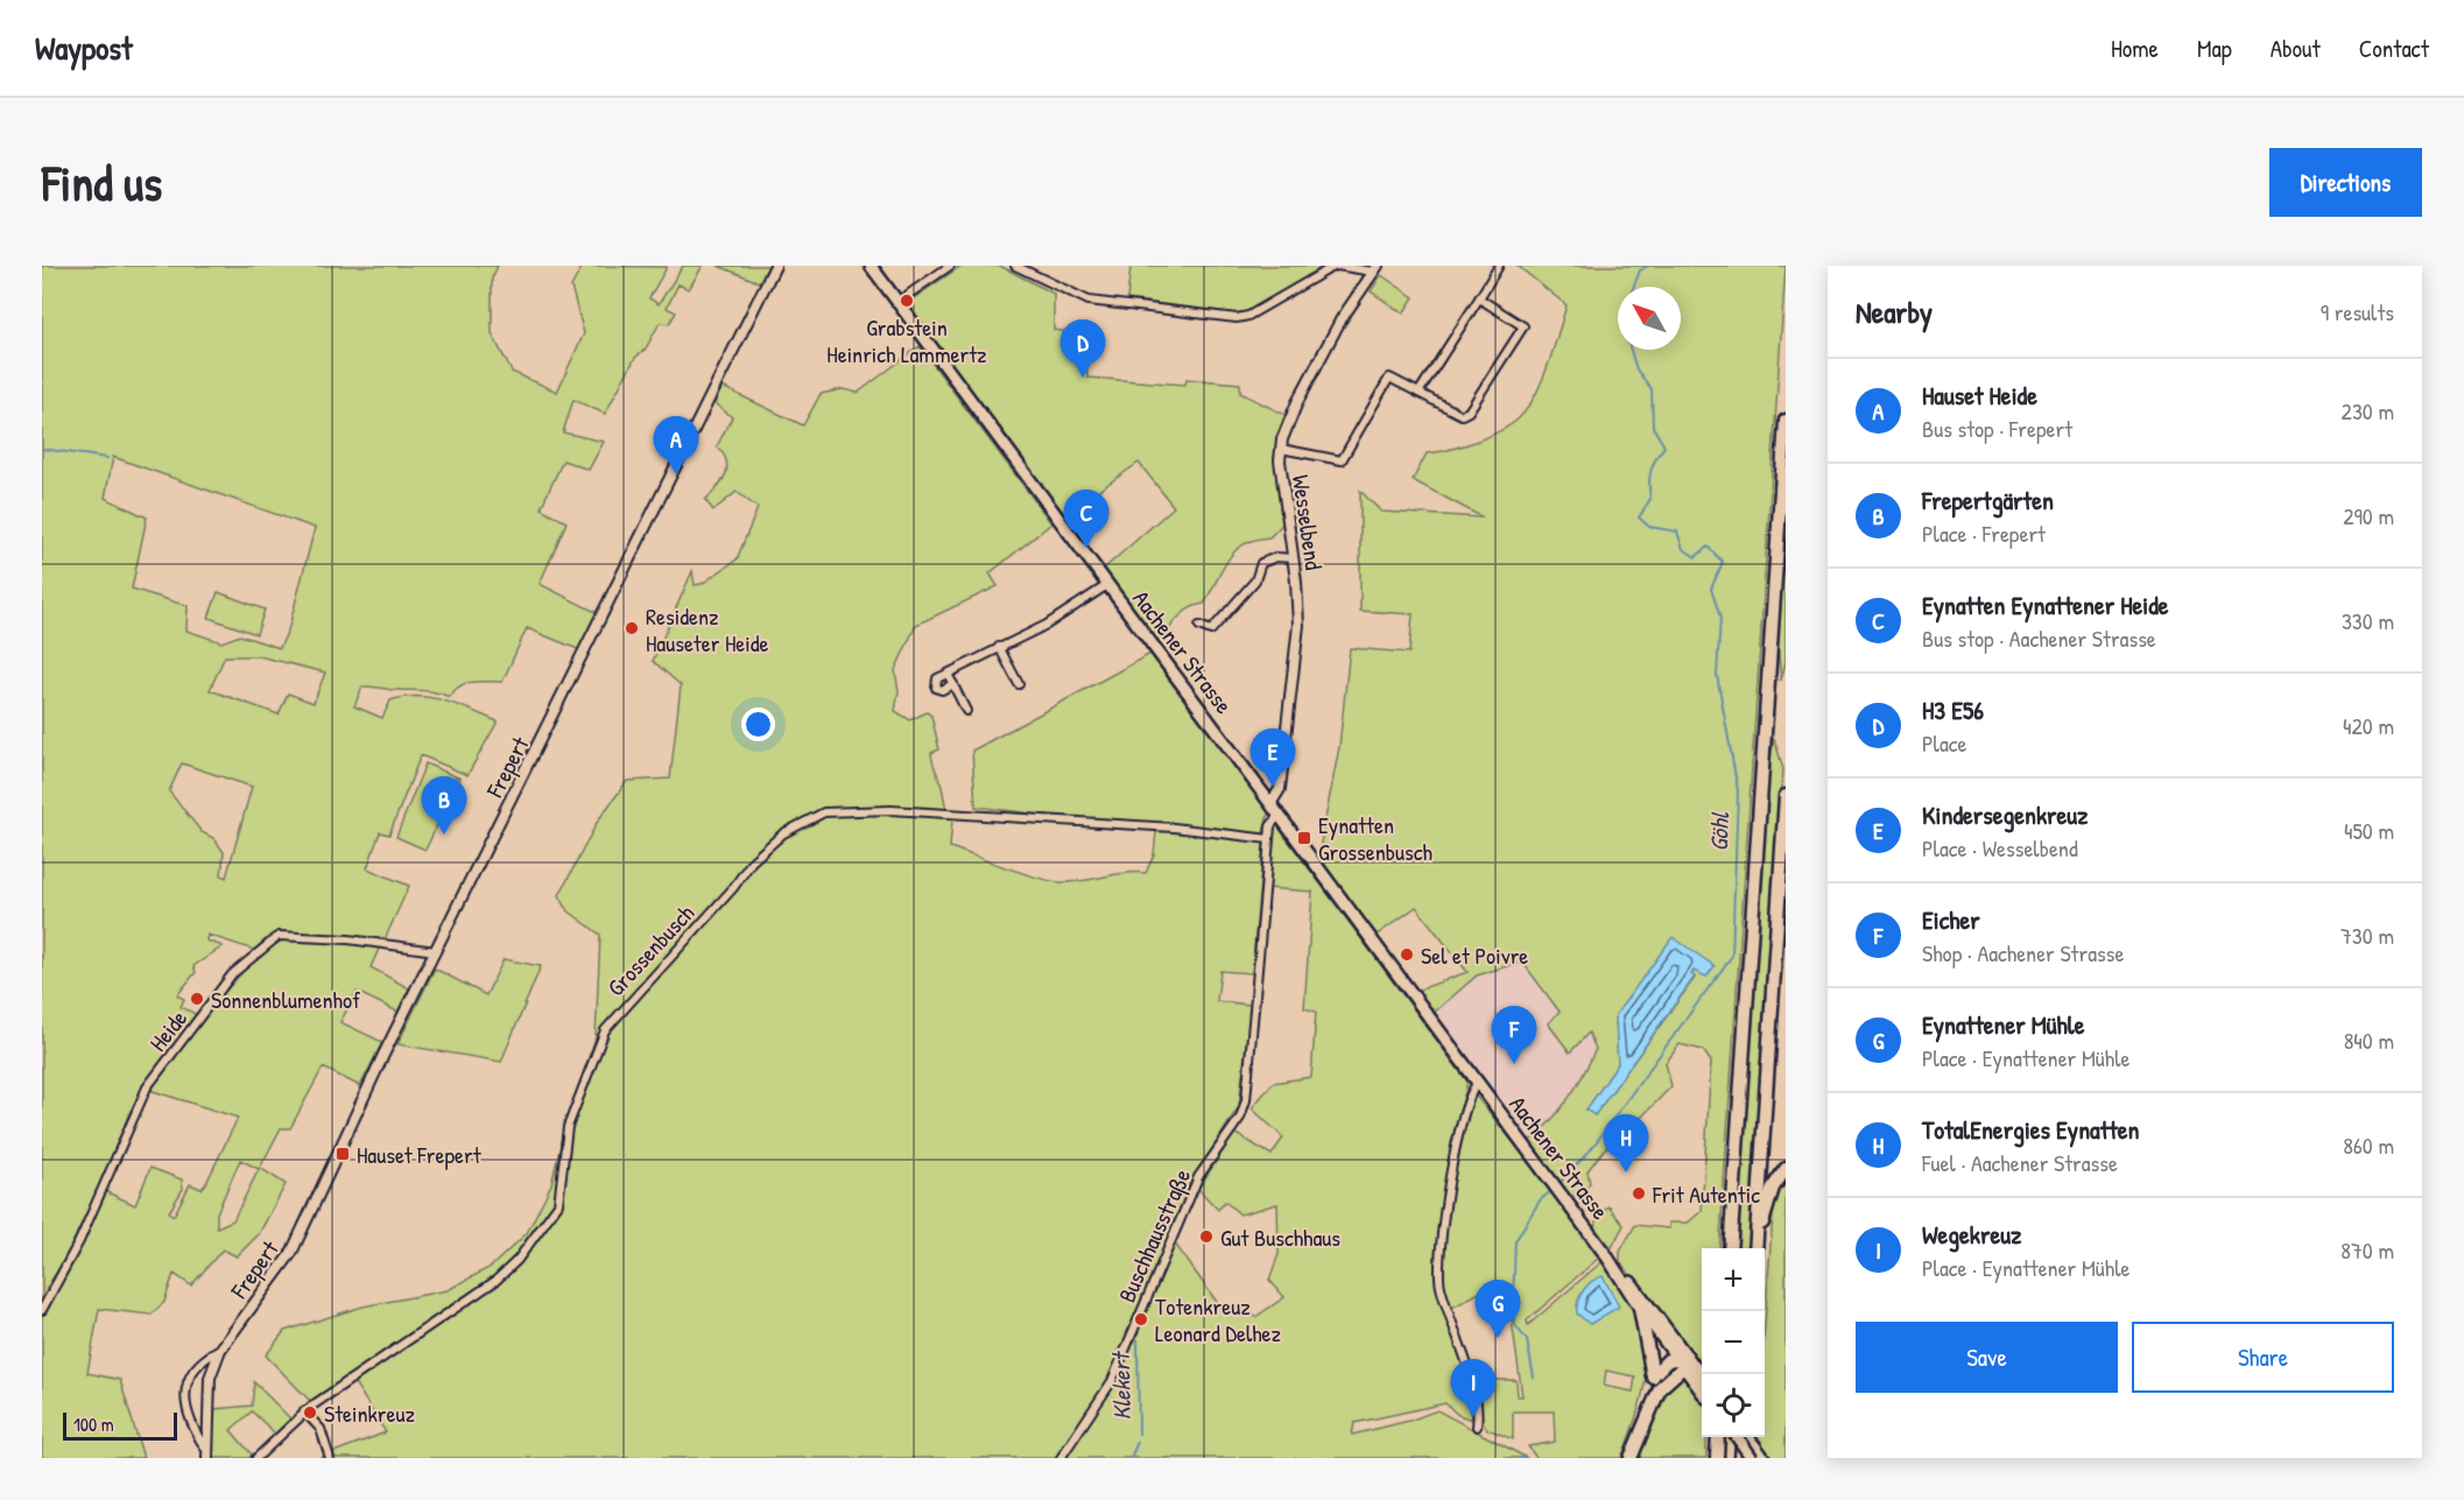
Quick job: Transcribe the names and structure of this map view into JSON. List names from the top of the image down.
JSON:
{
  "streets": {
    "main road": ["Aachener Strasse"],
    "street": [
      "Wesselbend",
      "Frepert",
      "Grossenbusch",
      "Heide",
      "Buschhausstraße"
    ]
  },
  "crossings": [
    ["Wesselbend", "Aachener Strasse"],
    ["Aachener Strasse", "Buschhausstraße"],
    ["Frepert", "Heide"],
    ["Grossenbusch", "Buschhausstraße"]
  ],
  "water": ["Göhl", "Klekert"],
  "places": {
    "other": [
      "Grabstein Heinrich Lammertz",
      "Residenz Hauseter Heide",
      "Sel et Poivre",
      "Sonnenblumenhof",
      "Frit Autentic",
      "Gut Buschhaus",
      "Totenkreuz Leonard Delhez",
      "Steinkreuz"
    ],
    "transit": ["Eynatten Grossenbusch", "Hauset Frepert"]
  },
  "scale_bar": "100 m",
  "north": "top left",
  "page": {
    "header": "Waypost",
    "nav": [
      "Home",
      "Map",
      "About",
      "Contact"
    ],
    "buttons": [
      "Directions",
      ["Save", "Share"]
    ],
    "title": "Find us",
    "heading": ["Nearby", "9 results"],
    "pins": [
      "D",
      "A",
      "C",
      "E",
      "B",
      "F",
      "H",
      "G",
      "I"
    ],
    "list": [
      {
        "mark": "A",
        "name": "Hauset Heide",
        "note": "Bus stop · Frepert",
        "value": "230 m"
      },
      {
        "mark": "B",
        "name": "Frepertgärten",
        "note": "Place · Frepert",
        "value": "290 m"
      },
      {
        "mark": "C",
        "name": "Eynatten Eynattener Heide",
        "note": "Bus stop · Aachener Strasse",
        "value": "330 m"
      },
      {
        "mark": "D",
        "name": "H3 E56",
        "note": "Place",
        "value": "420 m"
      },
      {
        "mark": "E",
        "name": "Kindersegenkreuz",
        "note": "Place · Wesselbend",
        "value": "450 m"
      },
      {
        "mark": "F",
        "name": "Eicher",
        "note": "Shop · Aachener Strasse",
        "value": "730 m"
      },
      {
        "mark": "G",
        "name": "Eynattener Mühle",
        "note": "Place · Eynattener Mühle",
        "value": "840 m"
      },
      {
        "mark": "H",
        "name": "TotalEnergies Eynatten",
        "note": "Fuel · Aachener Strasse",
        "value": "860 m"
      },
      {
        "mark": "I",
        "name": "Wegekreuz",
        "note": "Place · Eynattener Mühle",
        "value": "870 m"
      }
    ],
    "map_buttons": ["+", "−"],
    "scale": "100 m"
  }
}
